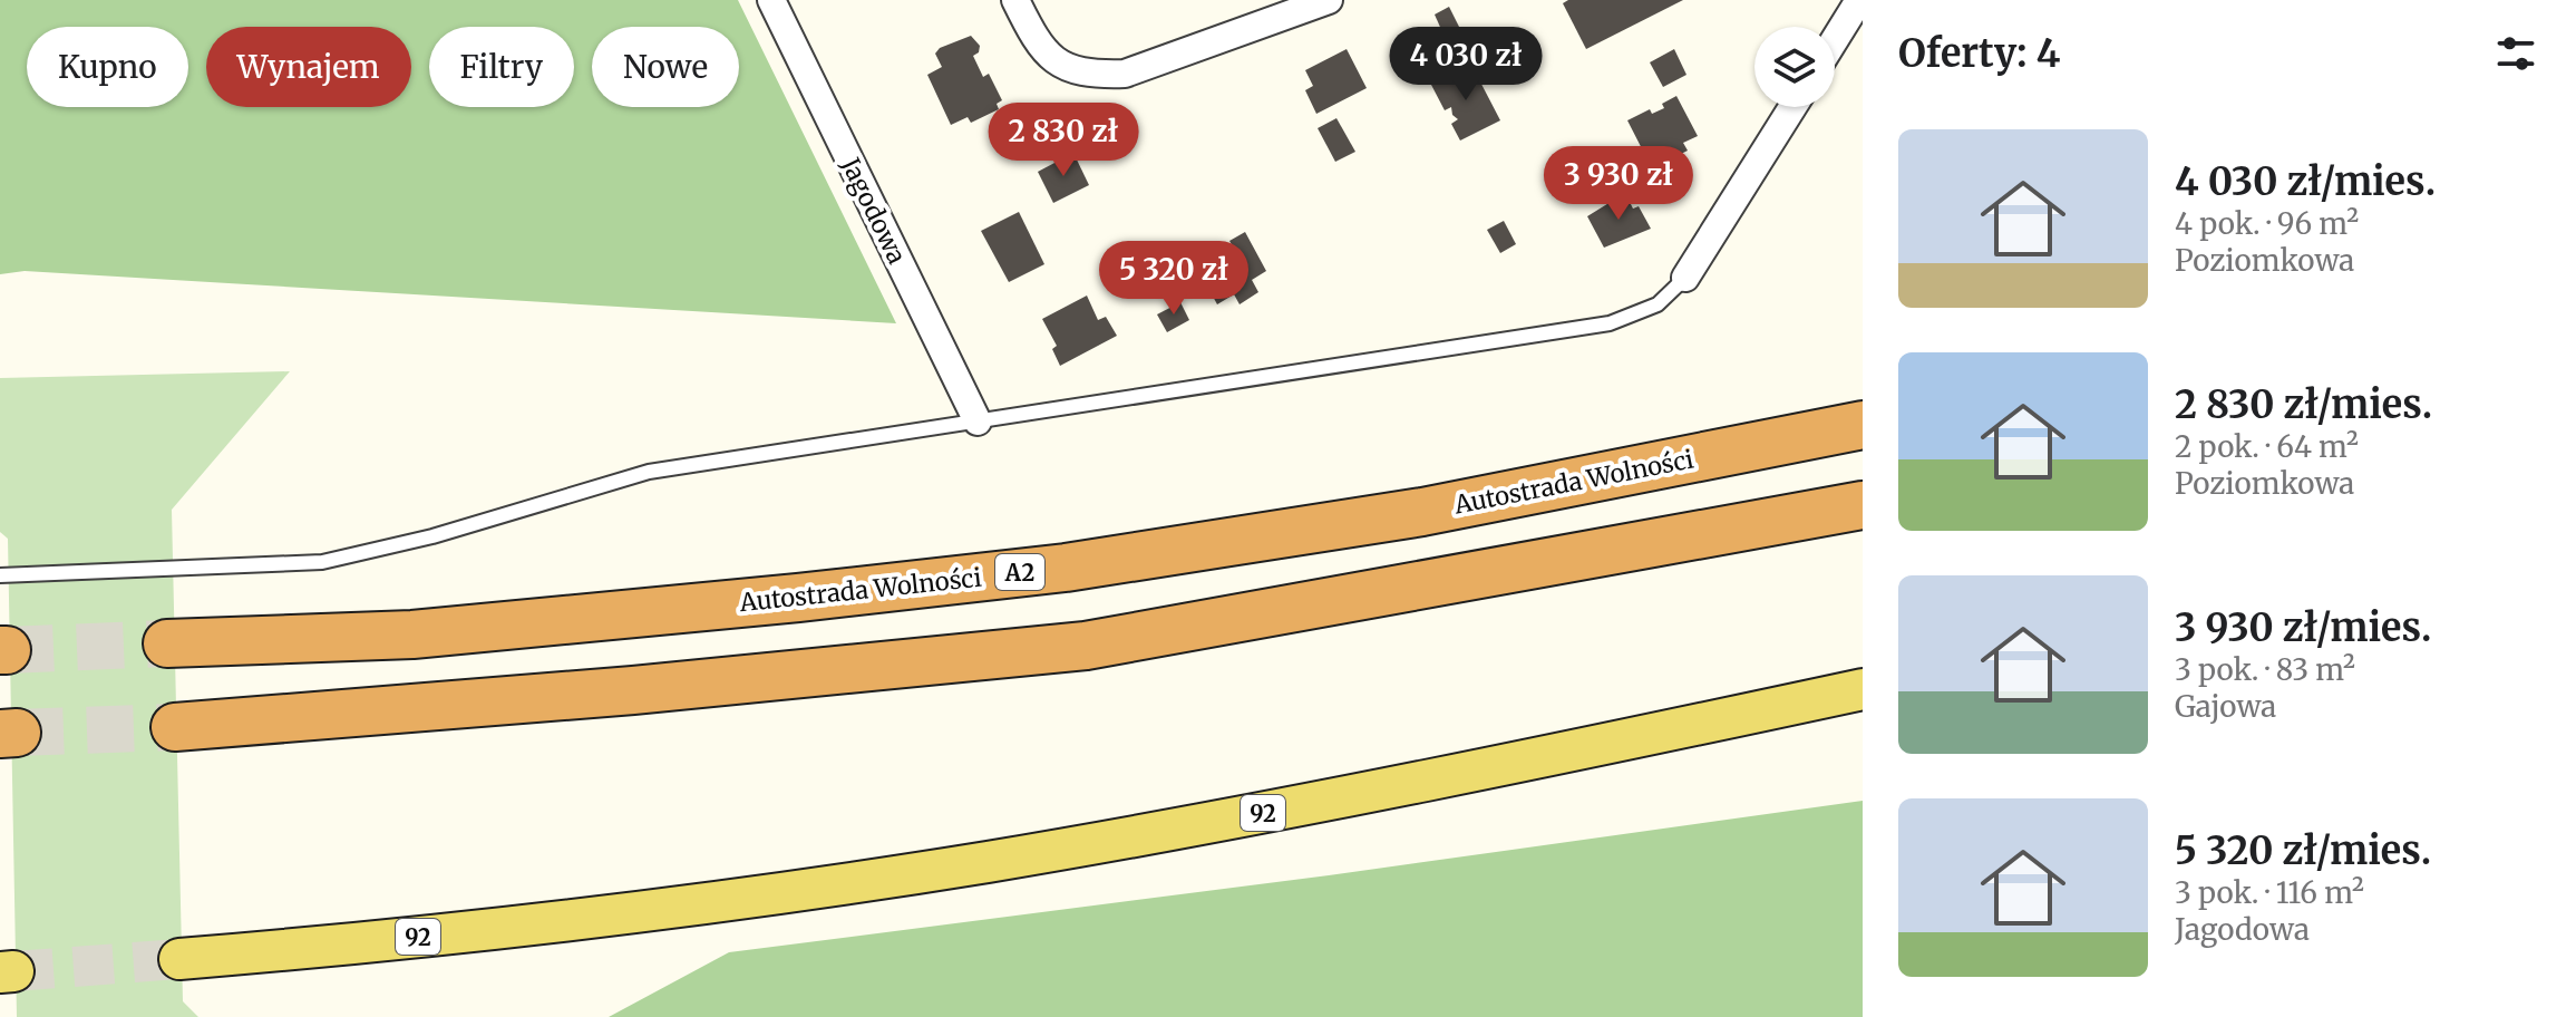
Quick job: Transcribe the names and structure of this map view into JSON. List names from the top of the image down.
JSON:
{
  "streets": {
    "highway": ["Autostrada Wolności", "A2"],
    "main road": ["92"],
    "street": ["Jagodowa"]
  },
  "page": {
    "heading": "Oferty: 4",
    "price": [
      "4 030 zł",
      "2 830 zł",
      "3 930 zł",
      "5 320 zł"
    ],
    "chip": [
      "Kupno",
      "Wynajem",
      "Filtry",
      "Nowe"
    ],
    "list": [
      {
        "name": "4 030 zł/mies.",
        "note": "4 pok. · 96 m² · Poziomkowa"
      },
      {
        "name": "2 830 zł/mies.",
        "note": "2 pok. · 64 m² · Poziomkowa"
      },
      {
        "name": "3 930 zł/mies.",
        "note": "3 pok. · 83 m² · Gajowa"
      },
      {
        "name": "5 320 zł/mies.",
        "note": "3 pok. · 116 m² · Jagodowa"
      }
    ]
  }
}
